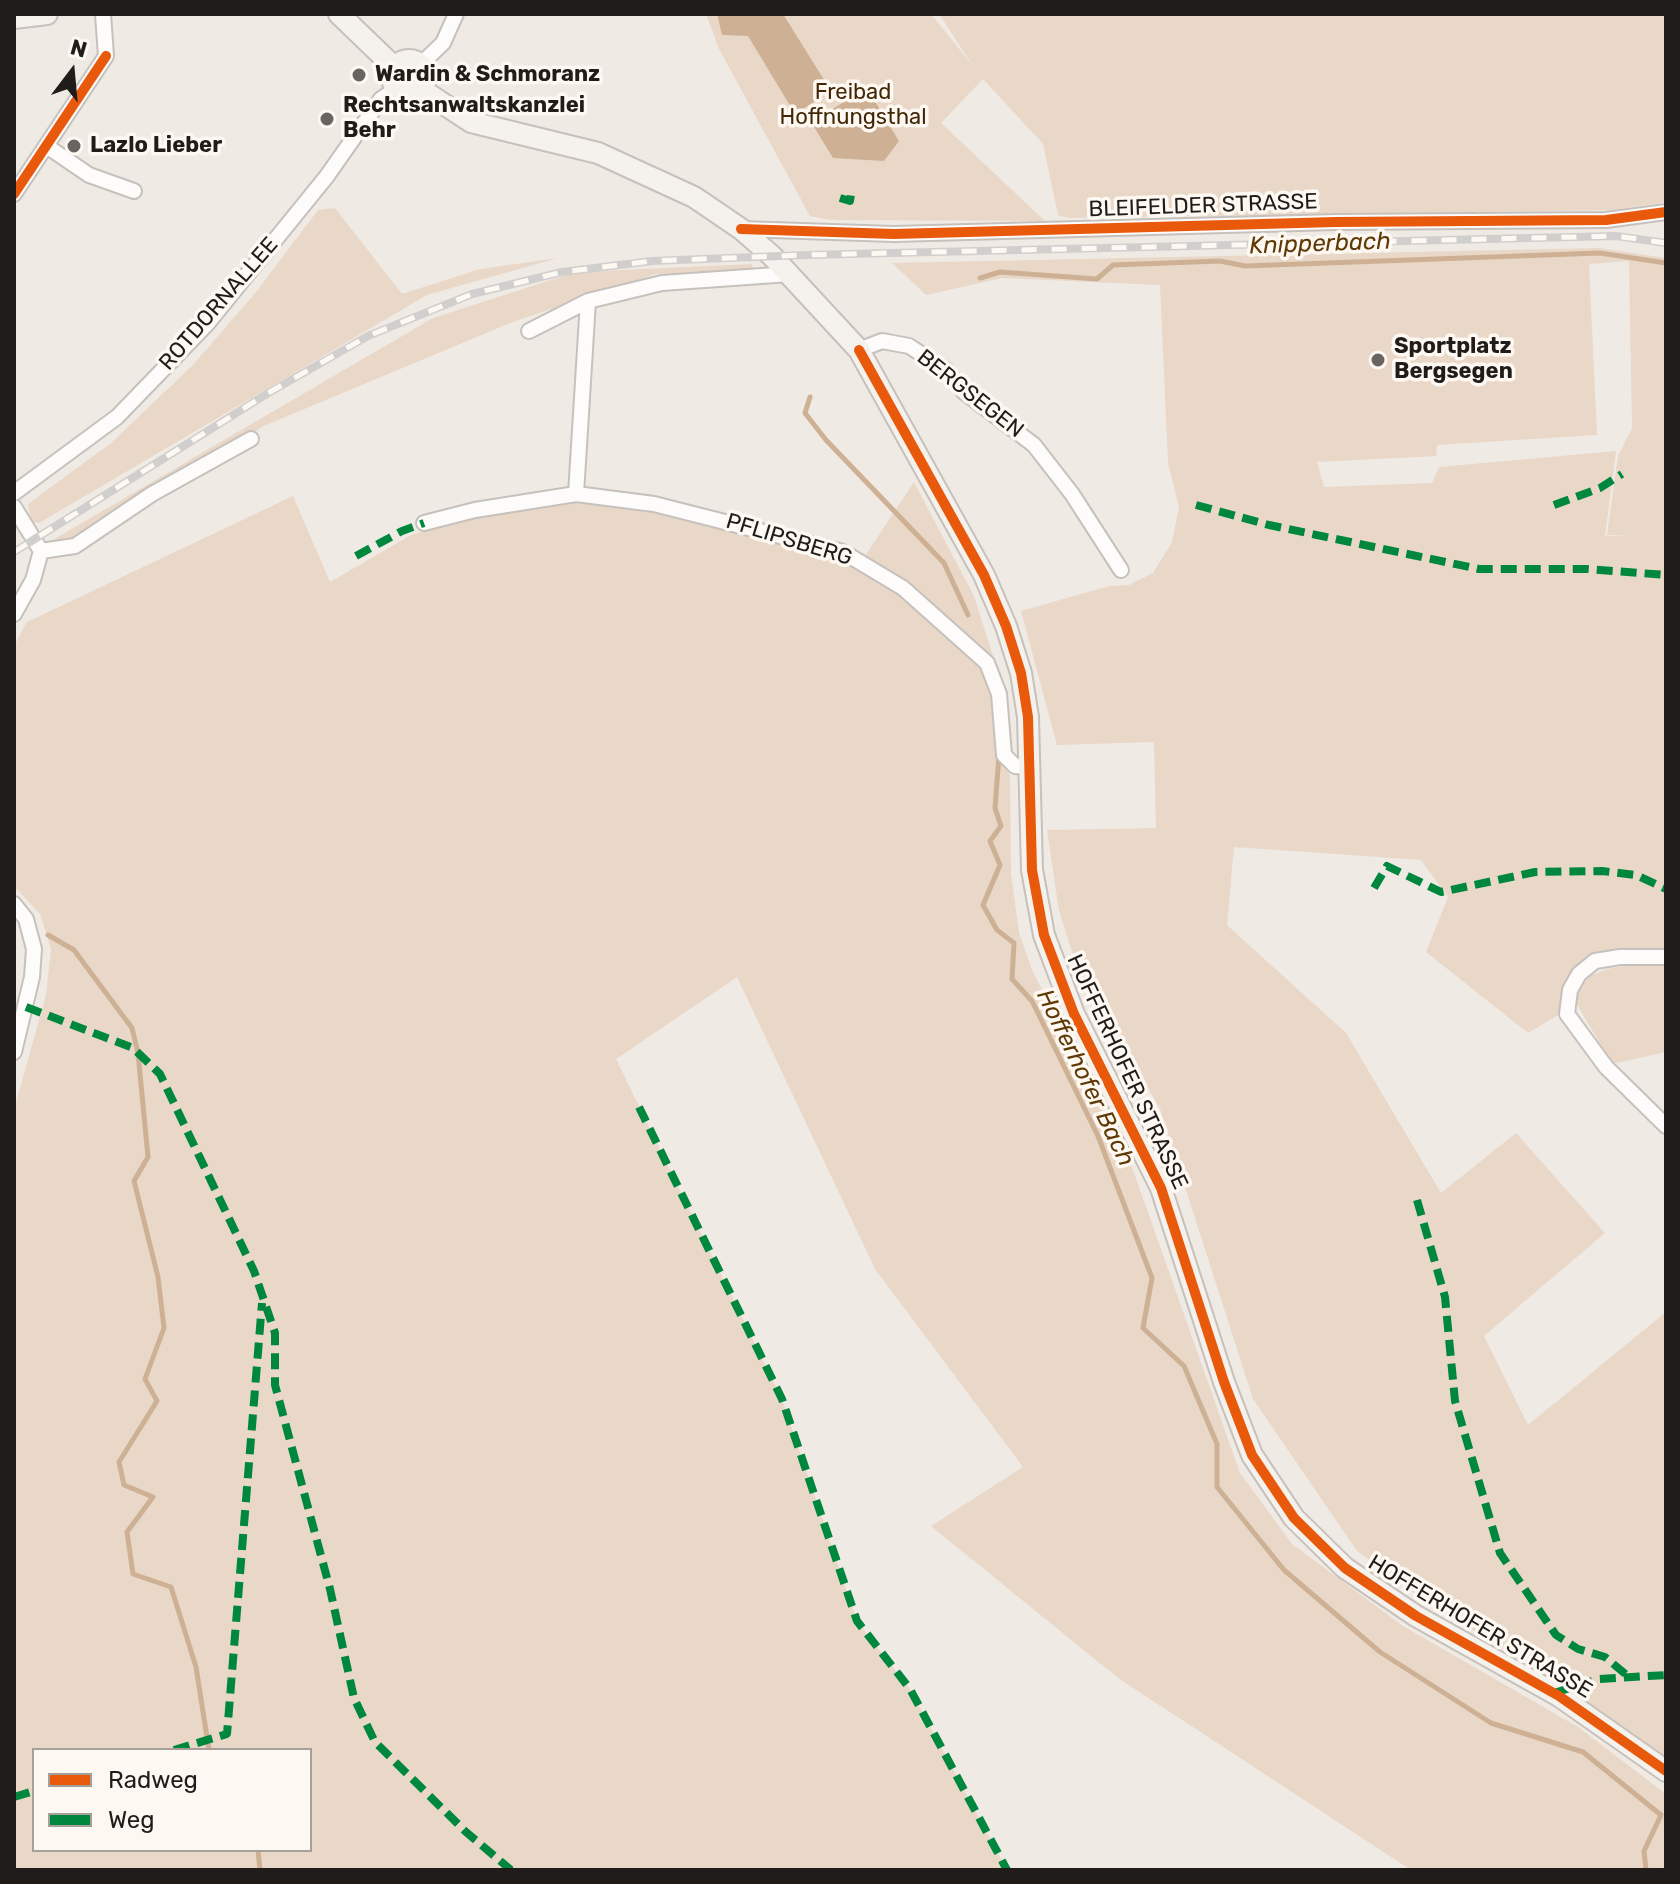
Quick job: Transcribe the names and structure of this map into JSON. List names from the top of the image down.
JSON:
{
  "streets": {
    "street": [
      "BLEIFELDER STRASSE",
      "ROTDORNALLEE",
      "BERGSEGEN",
      "PFLIPSBERG",
      "HOFFERHOFER STRASSE"
    ]
  },
  "crossings": [
    ["BLEIFELDER STRASSE", "HOFFERHOFER STRASSE"],
    ["ROTDORNALLEE", "HOFFERHOFER STRASSE"],
    ["BERGSEGEN", "HOFFERHOFER STRASSE"],
    ["PFLIPSBERG", "HOFFERHOFER STRASSE"]
  ],
  "water": ["Knipperbach", "Hofferhofer Bach"],
  "parks": ["Freibad Hoffnungsthal"],
  "places": [
    "Wardin & Schmoranz",
    "Rechtsanwaltskanzlei Behr",
    "Lazlo Lieber",
    "Sportplatz Bergsegen"
  ],
  "legend": ["Radweg", "Weg"],
  "north": "top"
}
